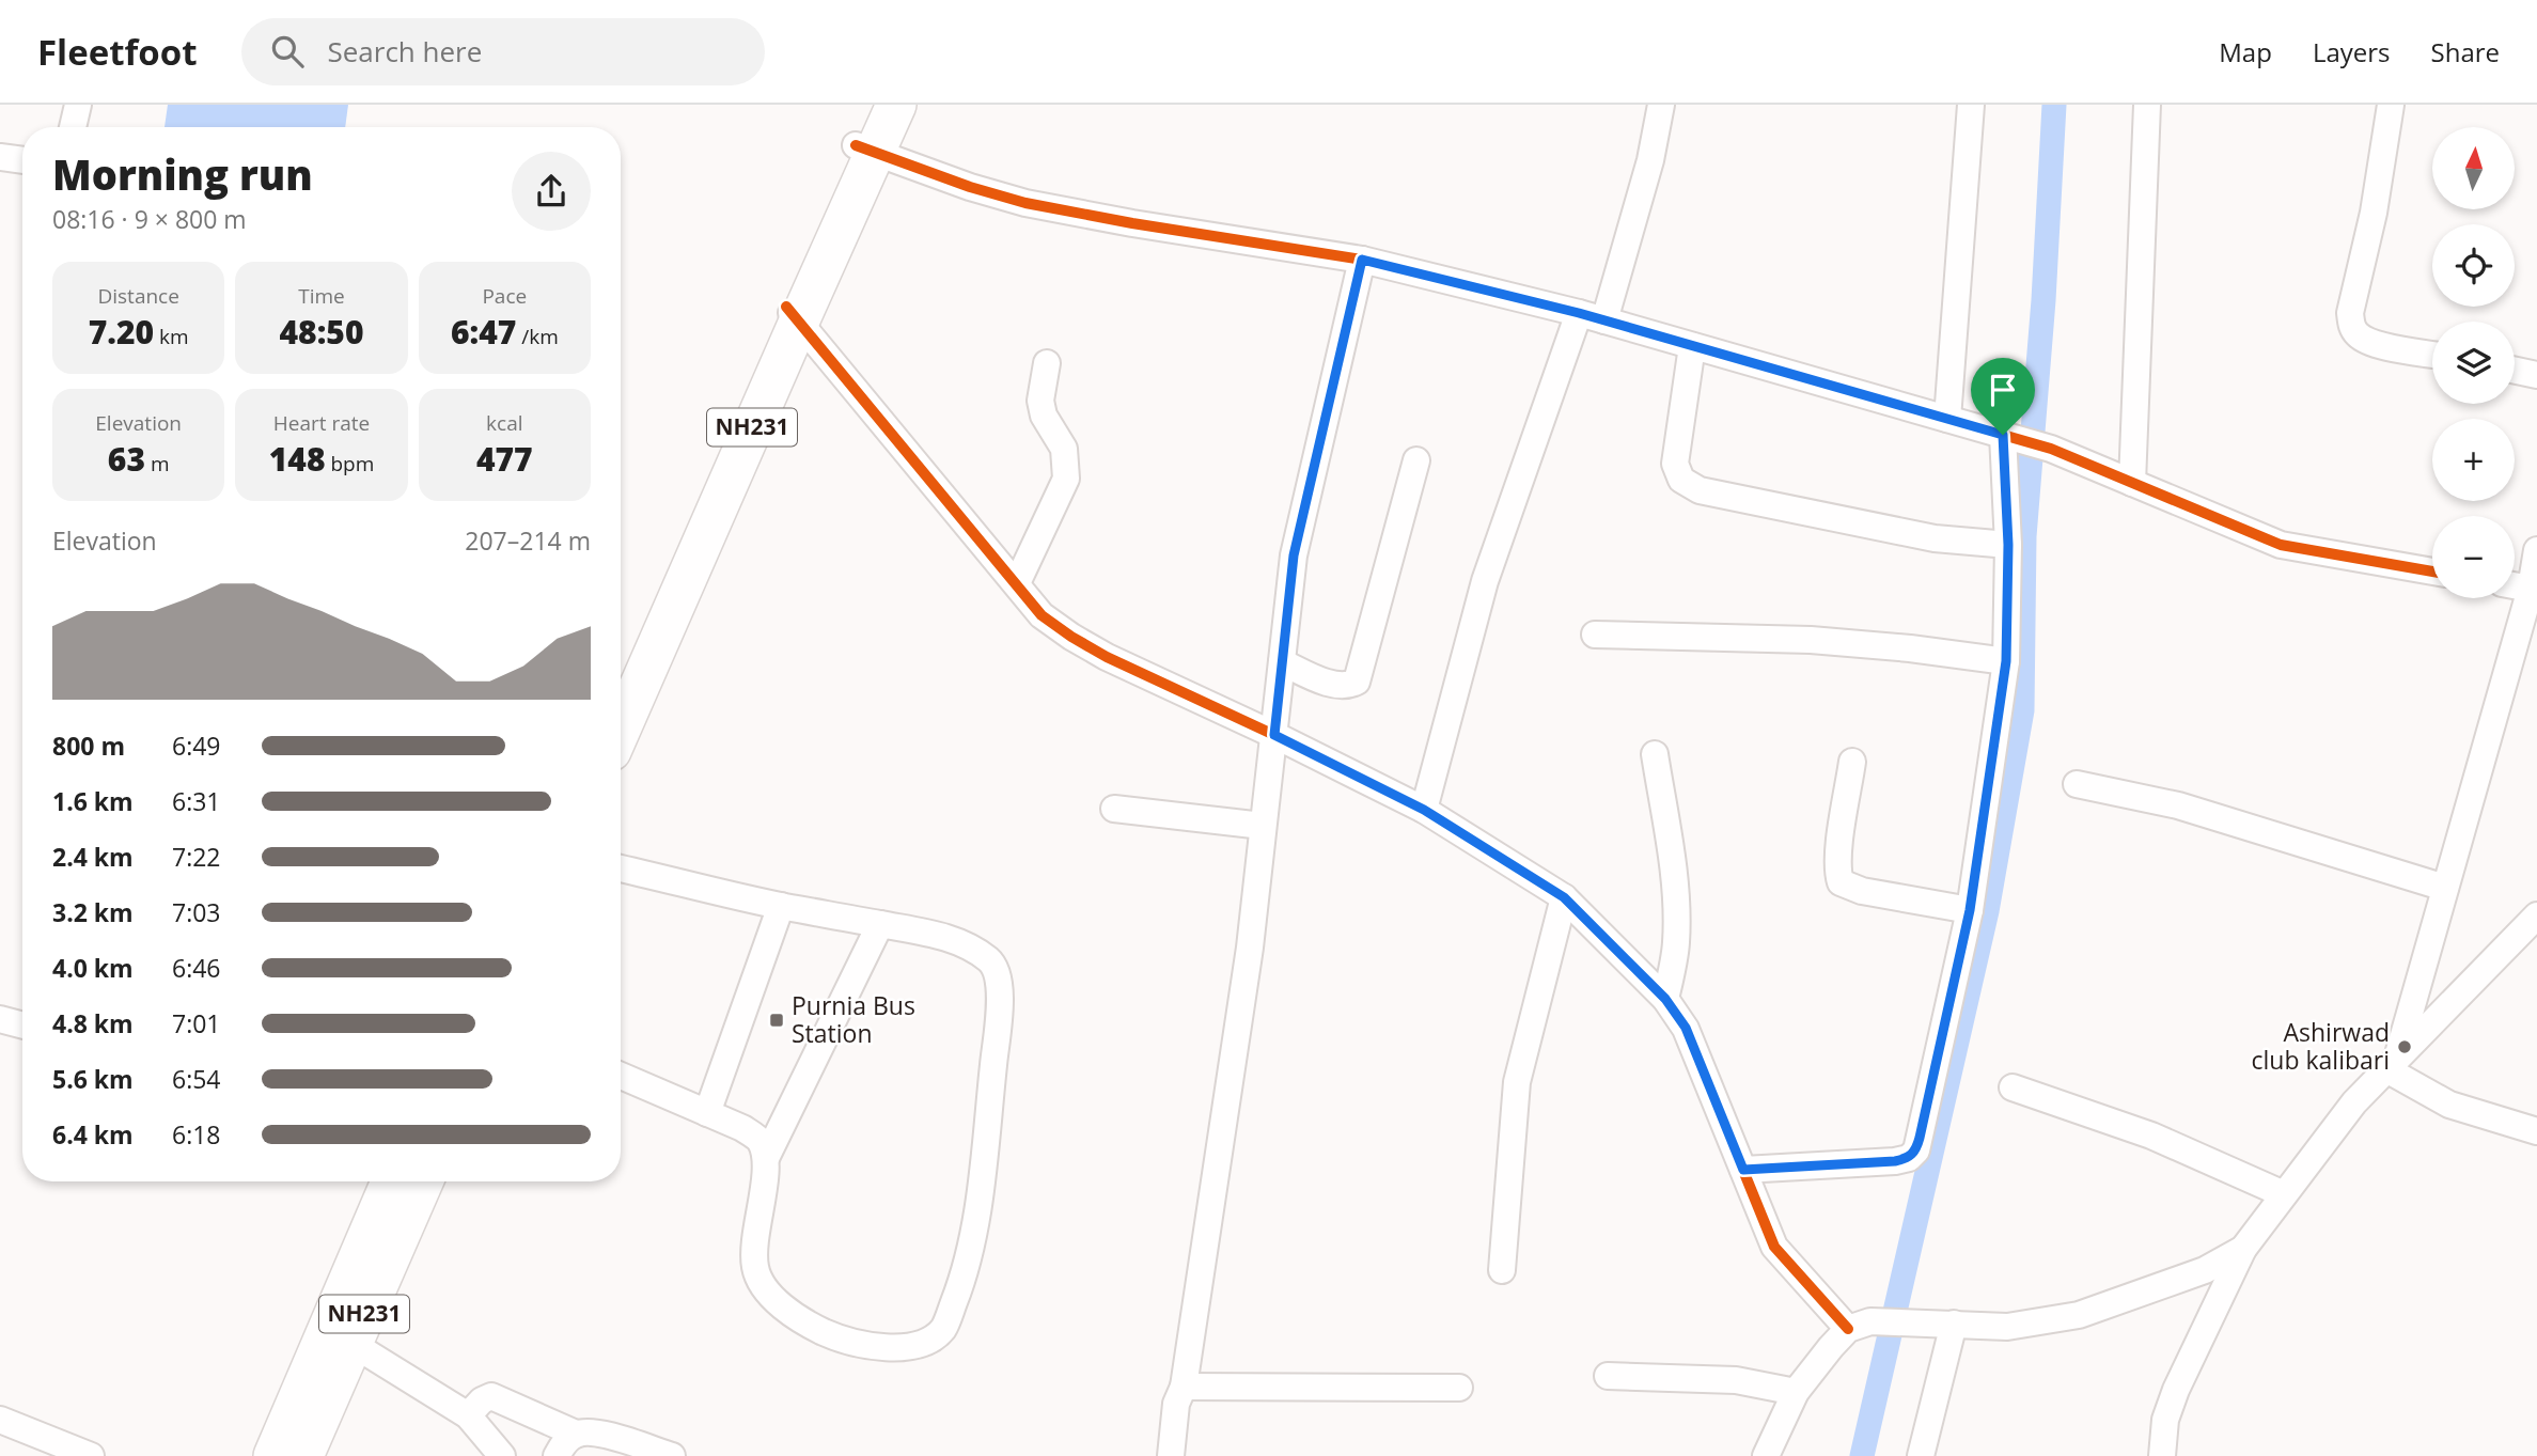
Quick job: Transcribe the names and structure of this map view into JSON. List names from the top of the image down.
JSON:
{
  "streets": {
    "highway": ["NH231"]
  },
  "places": {
    "transit": ["Purnia Bus Station"],
    "other": ["Ashirwad club kalibari"]
  },
  "north": "top",
  "page": {
    "header": "Fleetfoot",
    "search": "Search here",
    "nav": ["Map", "Layers", "Share"],
    "map_buttons": ["+", "−"],
    "heading": ["Morning run", "08:16 · 9 × 800 m"],
    "stats": [
      ["Distance", "7.20 km"],
      ["Time", "48:50"],
      ["Pace", "6:47 /km"],
      ["Elevation", "63 m"],
      ["Heart rate", "148 bpm"],
      ["kcal", "477"]
    ],
    "chart": ["Elevation", "207–214 m"],
    "list": [
      {
        "name": "800 m",
        "note": "6:49"
      },
      {
        "name": "1.6 km",
        "note": "6:31"
      },
      {
        "name": "2.4 km",
        "note": "7:22"
      },
      {
        "name": "3.2 km",
        "note": "7:03"
      },
      {
        "name": "4.0 km",
        "note": "6:46"
      },
      {
        "name": "4.8 km",
        "note": "7:01"
      },
      {
        "name": "5.6 km",
        "note": "6:54"
      },
      {
        "name": "6.4 km",
        "note": "6:18"
      }
    ]
  }
}
